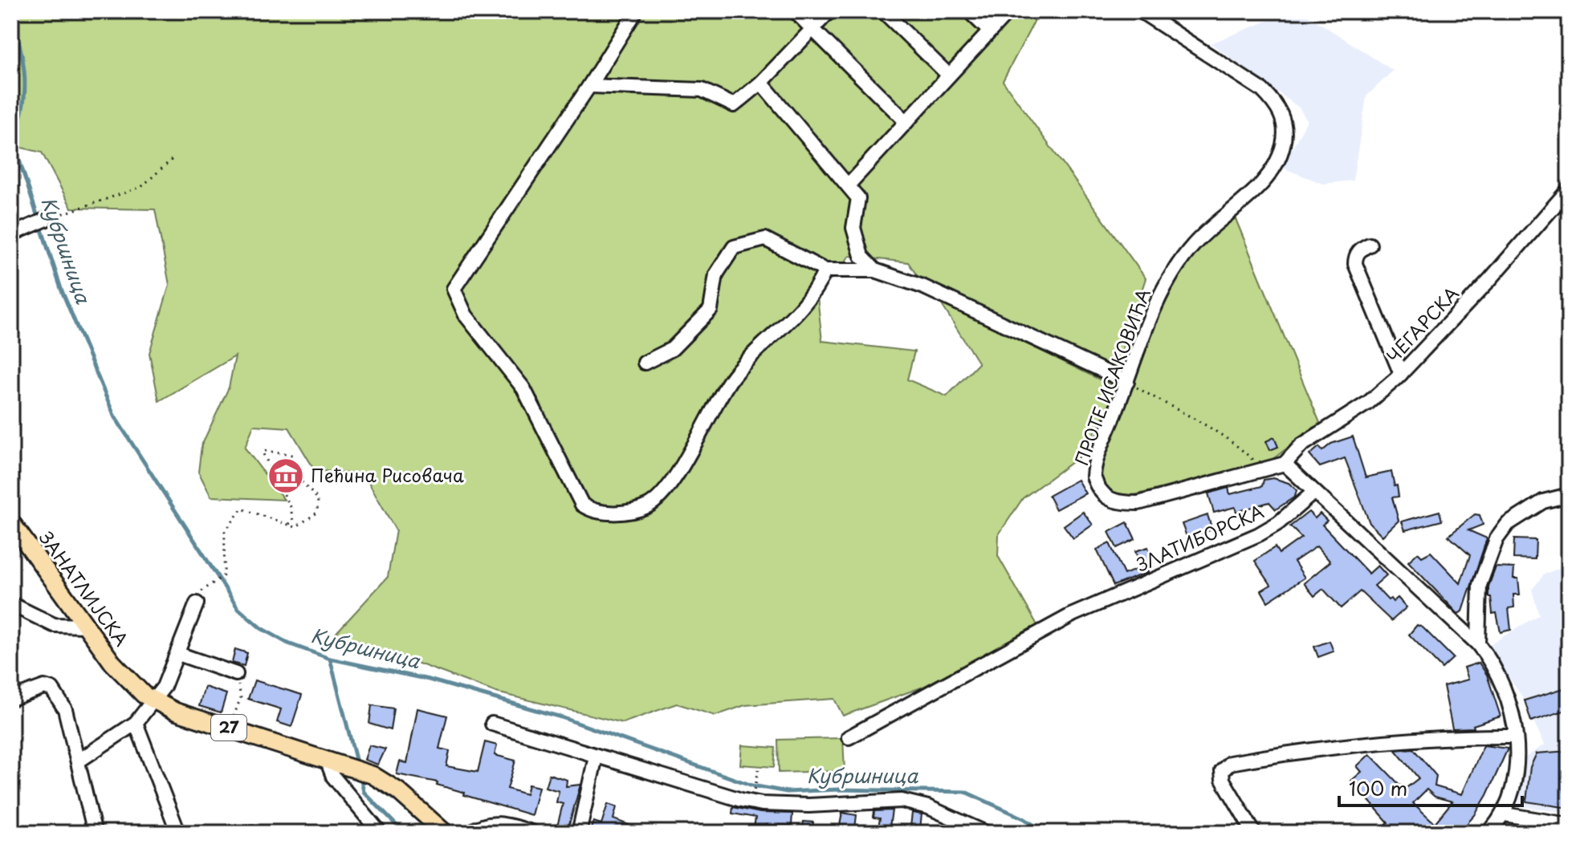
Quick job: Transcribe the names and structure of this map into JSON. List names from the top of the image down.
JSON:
{
  "streets": {
    "main road": ["ЗАНАТЛИЈСКА", "27"],
    "street": ["ЧЕГАРСКА", "ПРОТЕ ИСАКОВИЋА", "ЗЛАТИБОРСКА"]
  },
  "crossings": [
    ["ЧЕГАРСКА", "ПРОТЕ ИСАКОВИЋА"],
    ["ЗАНАТЛИЈСКА", "27"]
  ],
  "water": ["Кубршница"],
  "places": {
    "museum": ["Пећина Рисовача"]
  },
  "scale_bar": "100 m"
}
